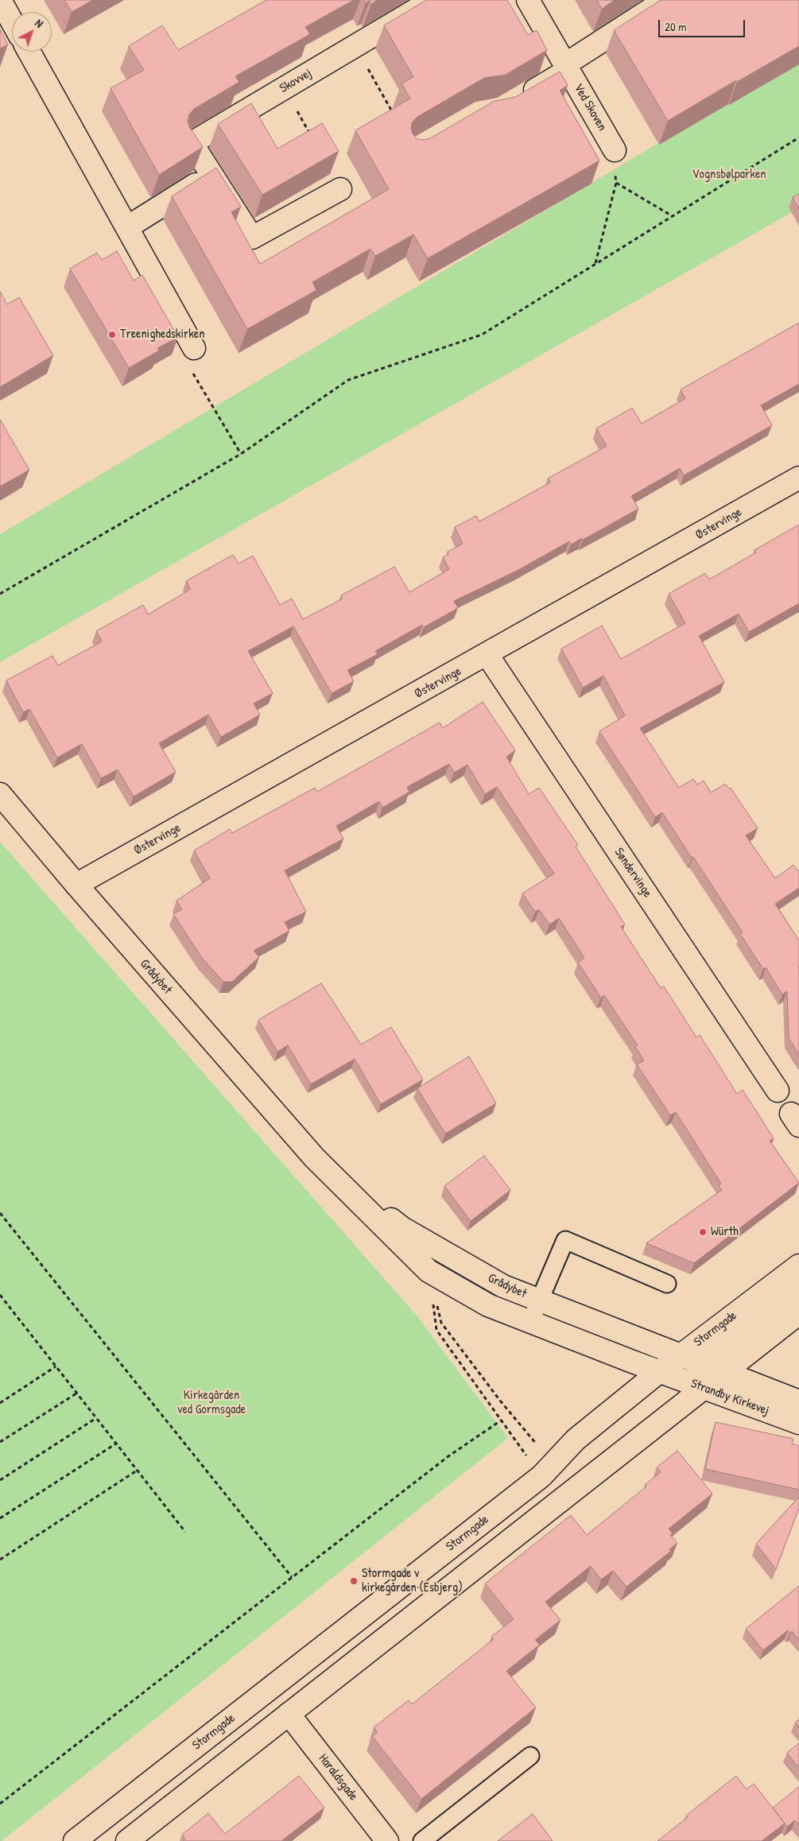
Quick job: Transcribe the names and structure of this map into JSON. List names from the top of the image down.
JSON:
{
  "streets": {
    "street": [
      "Skovvej",
      "Ved Skoven",
      "Østervinge",
      "Søndervinge",
      "Grådybet",
      "Stormgade",
      "Strandby Kirkevej",
      "Haraldsgade"
    ]
  },
  "crossings": [
    ["Østervinge", "Søndervinge"],
    ["Østervinge", "Grådybet"],
    ["Grådybet", "Stormgade"],
    ["Grådybet", "Strandby Kirkevej"],
    ["Stormgade", "Strandby Kirkevej"]
  ],
  "parks": ["Vognsbølparken", "Kirkegården ved Gormsgade"],
  "places": ["Treenighedskirken", "Würth", "Stormgade v kirkegården (Esbjerg)"],
  "scale_bar": "20 m",
  "north": "top right"
}
